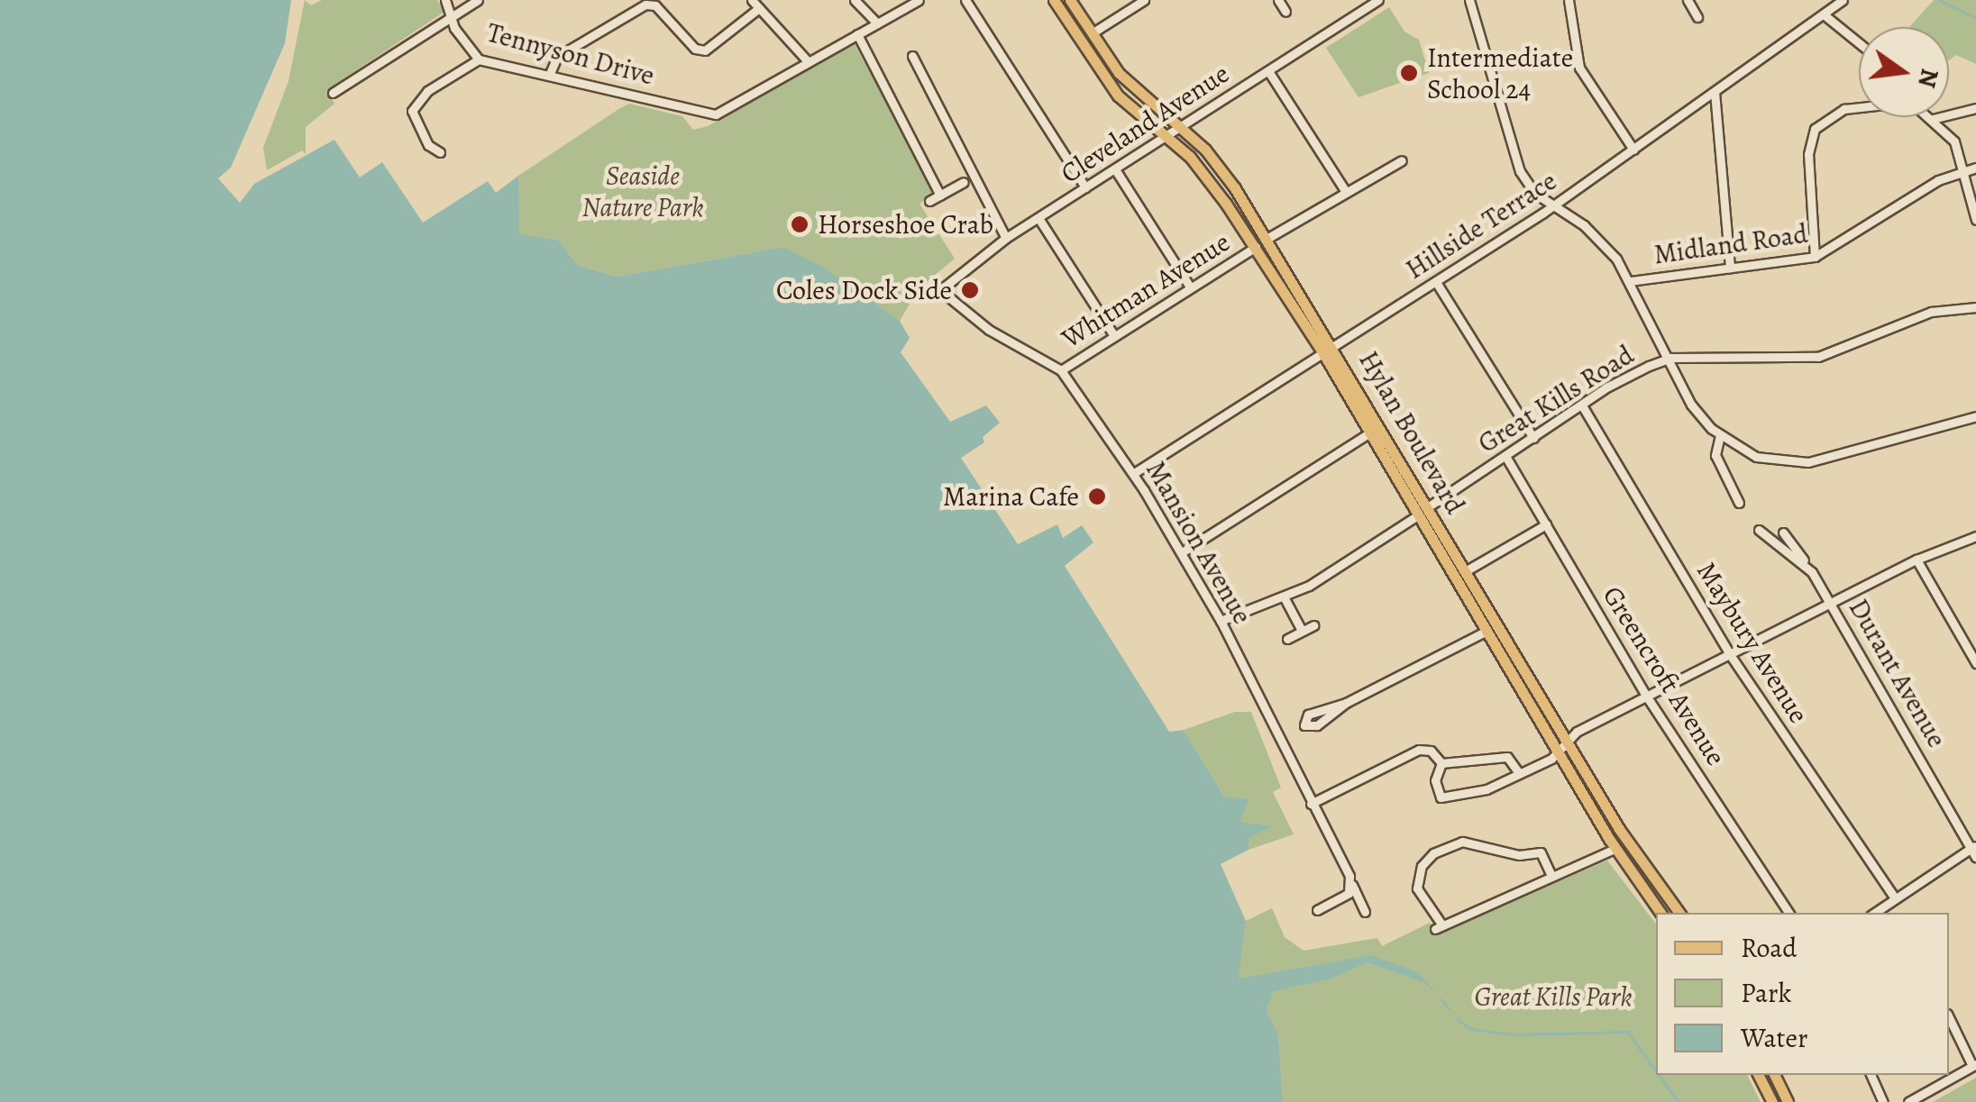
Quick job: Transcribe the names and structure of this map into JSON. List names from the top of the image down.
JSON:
{
  "streets": {
    "main road": ["Hylan Boulevard"],
    "street": [
      "Tennyson Drive",
      "Cleveland Avenue",
      "Hillside Terrace",
      "Midland Road",
      "Whitman Avenue",
      "Great Kills Road",
      "Mansion Avenue",
      "Maybury Avenue",
      "Durant Avenue",
      "Greencroft Avenue"
    ]
  },
  "crossings": [
    ["Cleveland Avenue", "Hylan Boulevard"],
    ["Cleveland Avenue", "Mansion Avenue"],
    ["Hillside Terrace", "Hylan Boulevard"],
    ["Hillside Terrace", "Mansion Avenue"],
    ["Whitman Avenue", "Hylan Boulevard"],
    ["Whitman Avenue", "Mansion Avenue"],
    ["Great Kills Road", "Hylan Boulevard"],
    ["Great Kills Road", "Maybury Avenue"],
    ["Great Kills Road", "Greencroft Avenue"]
  ],
  "parks": ["Seaside Nature Park", "Great Kills Park"],
  "places": [
    "Intermediate School 24",
    "Horseshoe Crab",
    "Coles Dock Side",
    "Marina Cafe"
  ],
  "legend": ["Road", "Park", "Water"],
  "north": "right"
}
